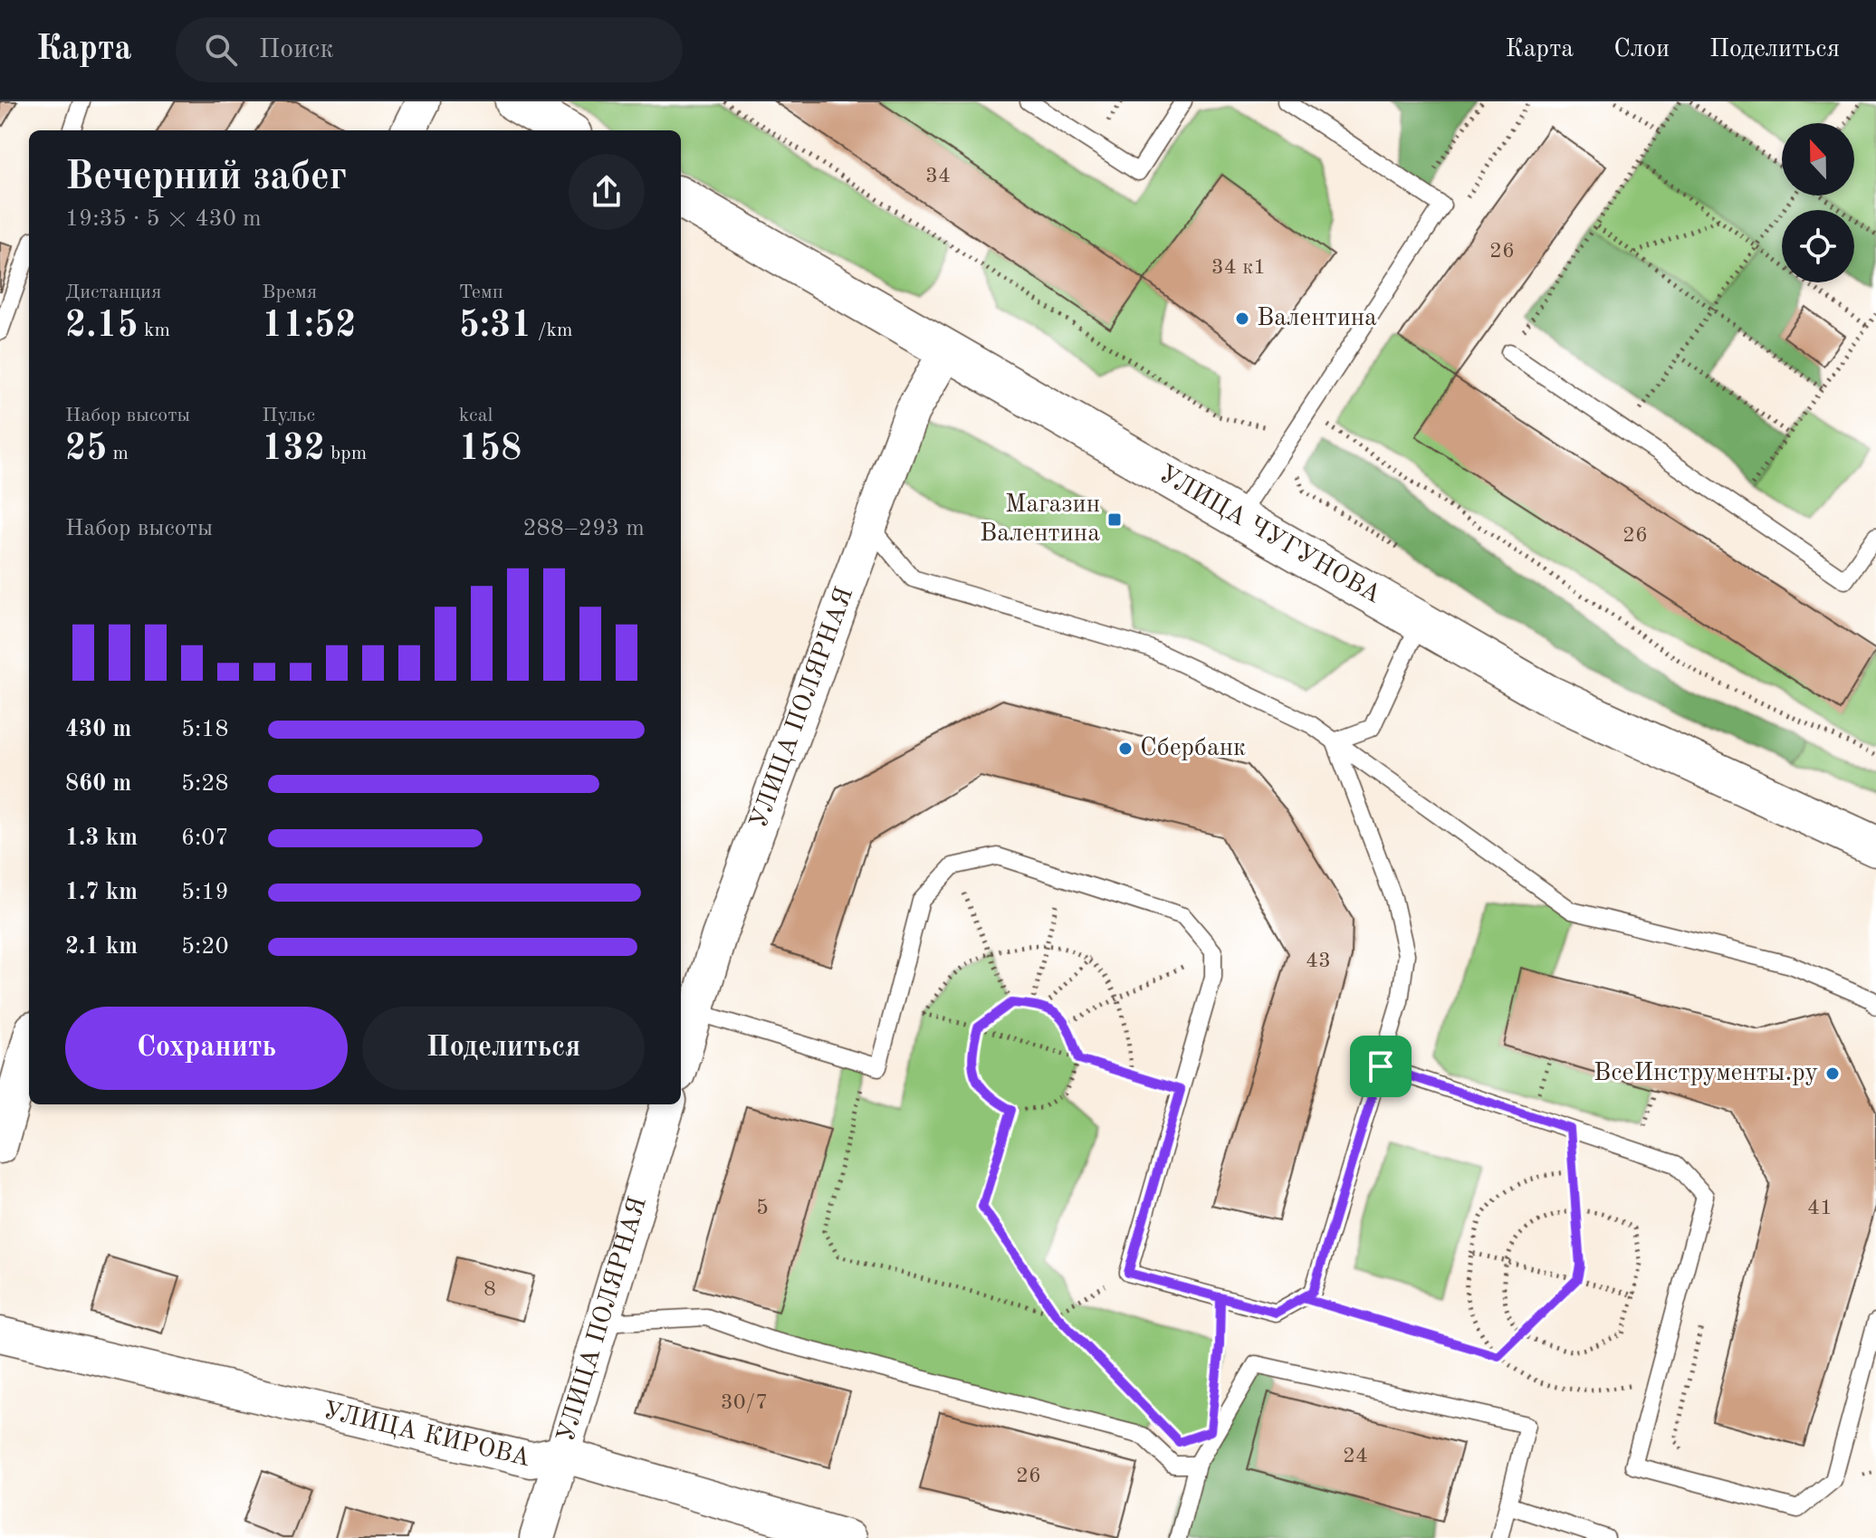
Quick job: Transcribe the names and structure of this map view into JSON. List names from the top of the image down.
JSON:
{
  "streets": {
    "main road": ["УЛИЦА ЧУГУНОВА"],
    "street": ["УЛИЦА ПОЛЯРНАЯ", "УЛИЦА КИРОВА"]
  },
  "crossings": [
    ["УЛИЦА ЧУГУНОВА", "УЛИЦА ПОЛЯРНАЯ"],
    ["УЛИЦА ПОЛЯРНАЯ", "УЛИЦА КИРОВА"]
  ],
  "places": {
    "other": ["Валентина", "Сбербанк", "ВсеИнструменты.ру"],
    "transit": ["Магазин Валентина"]
  },
  "house_numbers": [
    "34",
    "26",
    "34 к1",
    "26",
    "43",
    "5",
    "41",
    "8",
    "30/7",
    "24",
    "26"
  ],
  "north": "top",
  "page": {
    "header": "Карта",
    "search": "Поиск",
    "nav": ["Карта", "Слои", "Поделиться"],
    "heading": ["Вечерний забег", "19:35 · 5 × 430 m"],
    "stats": [
      ["Дистанция", "2.15 km"],
      ["Время", "11:52"],
      ["Темп", "5:31 /km"],
      ["Набор высоты", "25 m"],
      ["Пульс", "132 bpm"],
      ["kcal", "158"]
    ],
    "chart": ["Набор высоты", "288–293 m"],
    "list": [
      {
        "name": "430 m",
        "note": "5:18"
      },
      {
        "name": "860 m",
        "note": "5:28"
      },
      {
        "name": "1.3 km",
        "note": "6:07"
      },
      {
        "name": "1.7 km",
        "note": "5:19"
      },
      {
        "name": "2.1 km",
        "note": "5:20"
      }
    ],
    "buttons": ["Сохранить", "Поделиться"]
  }
}
